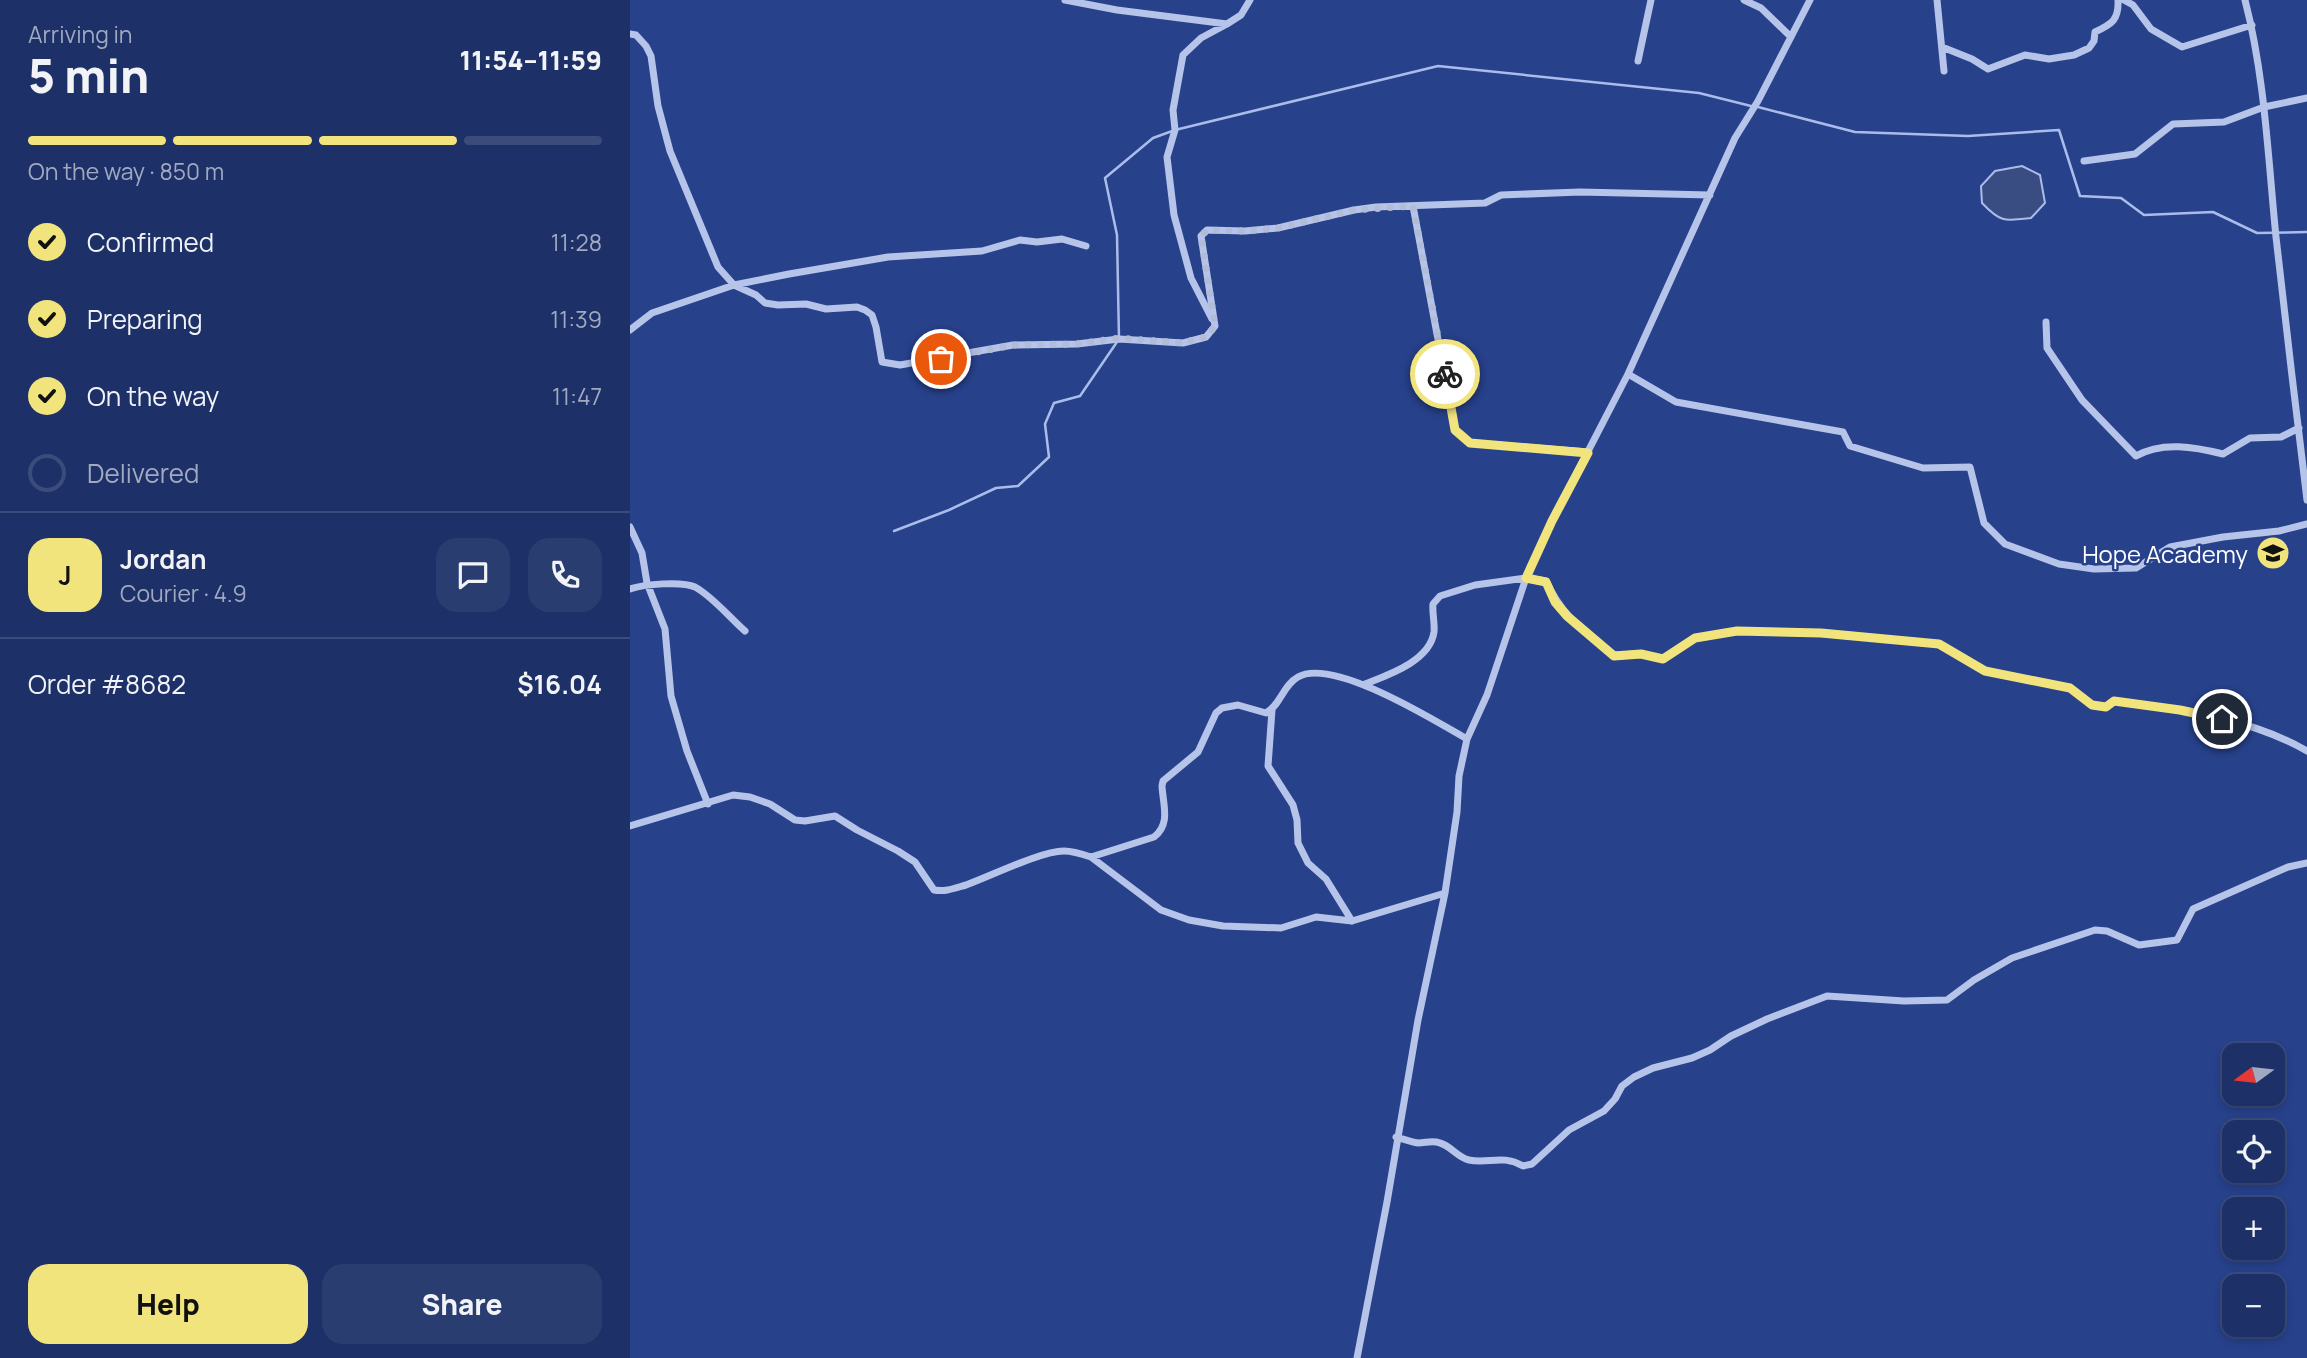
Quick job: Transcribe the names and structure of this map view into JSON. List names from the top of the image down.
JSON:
{
  "places": {
    "school or university": ["Hope Academy"]
  },
  "north": "left",
  "page": {
    "heading": ["5 min", "Arriving in", "11:54–11:59"],
    "panel": [
      "Jordan",
      "Courier · 4.9",
      "Order #8682",
      "$16.04"
    ],
    "bar": "On the way · 850 m",
    "list": [
      ["Confirmed", "11:28"],
      ["Preparing", "11:39"],
      ["On the way", "11:47"],
      "Delivered"
    ],
    "round": "J",
    "map_buttons": ["+", "−"],
    "buttons": ["Help", "Share"]
  }
}
